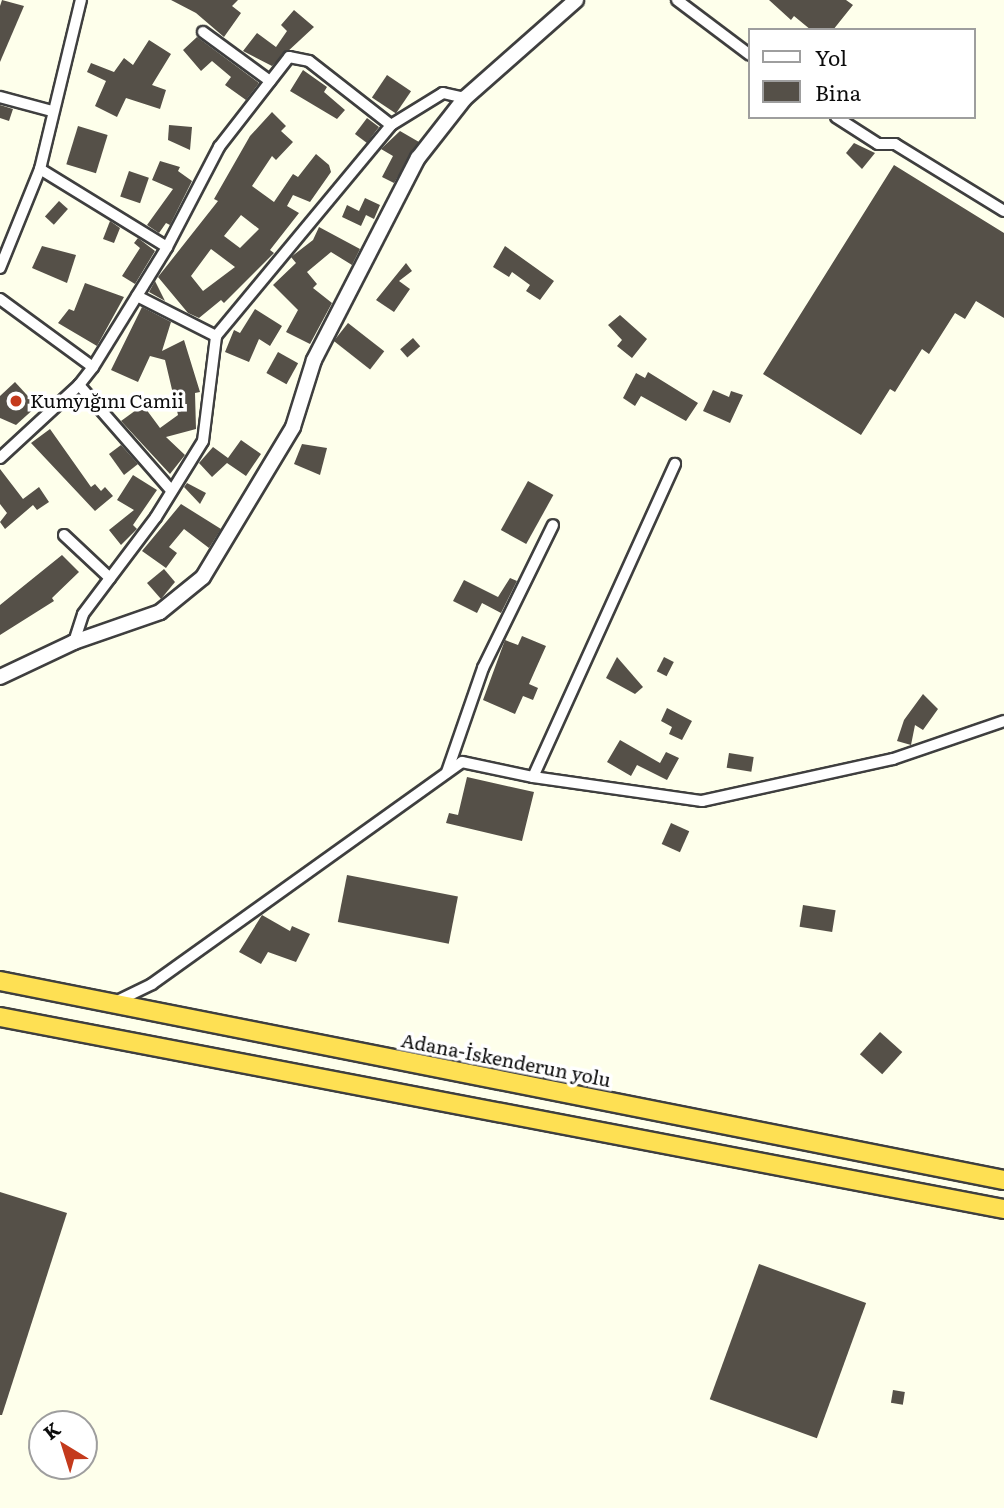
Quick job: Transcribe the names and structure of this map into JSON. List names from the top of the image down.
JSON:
{
  "streets": {
    "highway": ["Adana-İskenderun yolu"]
  },
  "places": ["Kumyığını Camii"],
  "legend": ["Yol", "Bina"],
  "north": "top left"
}
